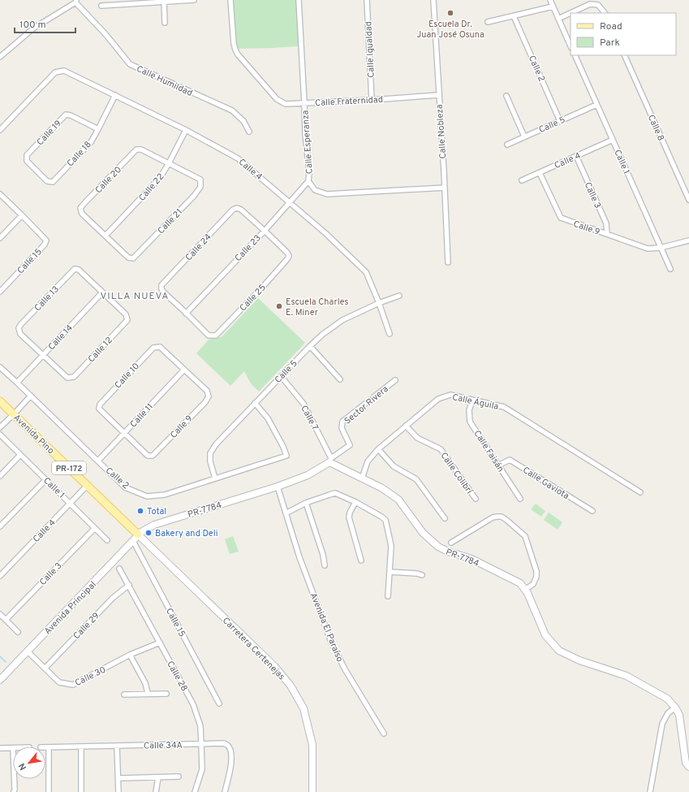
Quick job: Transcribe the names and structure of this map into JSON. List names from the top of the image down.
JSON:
{
  "streets": {
    "main road": ["Avenida Pino", "PR-172"],
    "street": [
      "Calle Igualdad",
      "Calle 2",
      "Calle Humildad",
      "Calle Fraternidad",
      "Calle 5",
      "Calle 8",
      "Calle Nobleza",
      "Calle 19",
      "Calle Esperanza",
      "Calle 18",
      "Calle 4",
      "Calle 1",
      "Calle 20",
      "Calle 22",
      "Calle 3",
      "Calle 21",
      "Calle 9",
      "Calle 24",
      "Calle 23",
      "Calle 15",
      "Calle 25",
      "Calle 13",
      "Calle 14",
      "Calle 12",
      "Calle 10",
      "Calle Águila",
      "Sector Rivera",
      "Calle 11",
      "Calle 7",
      "Calle Faisán",
      "Calle Colibrí",
      "Calle Gaviota",
      "PR-7784",
      "Avenida Principal",
      "Calle 29",
      "Avenida El Paraíso",
      "Carretera Certenejas",
      "Calle 30",
      "Calle 28",
      "Calle 34A"
    ]
  },
  "crossings": [
    ["Calle Igualdad", "Calle Fraternidad"],
    ["Calle 2", "Calle 5"],
    ["Calle 2", "Calle 14"],
    ["Calle 2", "Calle 11"],
    ["Calle Fraternidad", "Calle Nobleza"],
    ["Calle Fraternidad", "Calle Esperanza"],
    ["Calle 5", "Calle 4"],
    ["Calle 5", "Calle 1"],
    ["Calle 5", "Calle 7"],
    ["Calle Nobleza", "Calle Esperanza"],
    ["Calle 19", "Calle 18"],
    ["Calle Esperanza", "Calle 23"],
    ["Calle 18", "Calle 4"],
    ["Calle 4", "Calle 1"],
    ["Calle 4", "Calle 22"],
    ["Calle 4", "Calle 3"],
    ["Calle 4", "Calle 9"],
    ["Calle 4", "Calle 23"],
    ["Calle 4", "Avenida Pino"],
    ["Calle 1", "Calle 3"],
    ["Calle 1", "Calle 9"],
    ["Calle 20", "Calle 22"],
    ["Calle 20", "Calle 21"],
    ["Calle 22", "Calle 21"],
    ["Calle 3", "Calle 9"],
    ["Calle 9", "Calle 10"],
    ["Calle 9", "Calle 11"],
    ["Calle 24", "Calle 23"],
    ["Calle 24", "Calle 25"],
    ["Calle 23", "Calle 25"],
    ["Calle 15", "Avenida Principal"],
    ["Calle 13", "Calle 14"],
    ["Calle 13", "Calle 12"],
    ["Calle 14", "Calle 12"],
    ["Calle 10", "Calle 11"],
    ["Calle Águila", "Calle Faisán"],
    ["Calle Águila", "Calle Colibrí"],
    ["Calle Águila", "PR-7784"],
    ["Sector Rivera", "Calle 7"],
    ["Sector Rivera", "PR-7784"],
    ["Calle 7", "PR-7784"],
    ["Avenida Pino", "PR-7784"],
    ["Avenida Pino", "Avenida Principal"],
    ["Avenida Pino", "Carretera Certenejas"],
    ["Calle Faisán", "Calle Gaviota"],
    ["PR-7784", "Avenida Principal"],
    ["PR-7784", "Avenida El Paraíso"],
    ["PR-7784", "Carretera Certenejas"],
    ["Avenida Principal", "Carretera Certenejas"],
    ["Avenida Principal", "Calle 30"],
    ["Calle 29", "Calle 30"],
    ["Calle 29", "Calle 28"],
    ["Calle 30", "Calle 28"],
    ["Calle 28", "Calle 34A"]
  ],
  "districts": ["VILLA NUEVA"],
  "places": [
    "Escuela Dr. Juan José Osuna",
    "Escuela Charles E. Miner",
    "Total",
    "Bakery and Deli"
  ],
  "legend": ["Road", "Park"],
  "scale_bar": "100 m",
  "north": "bottom left"
}
